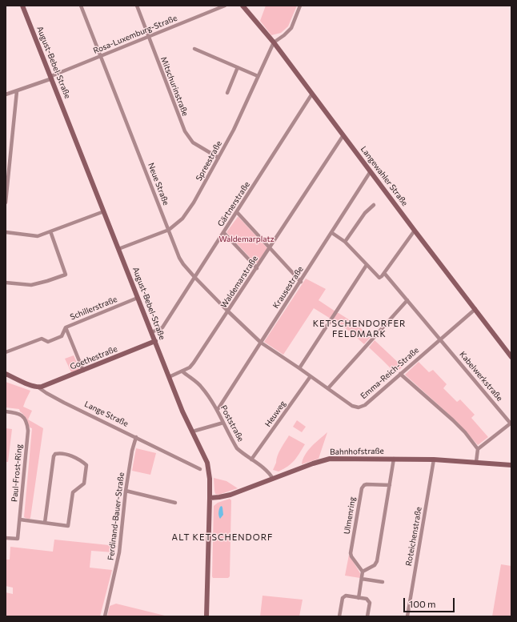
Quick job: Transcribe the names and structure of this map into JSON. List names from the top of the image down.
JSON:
{
  "streets": {
    "street": [
      "Rosa-Luxemburg-Straße",
      "August-Bebel-Straße",
      "Mitschurinstraße",
      "Spreestraße",
      "Langewahler Straße",
      "Neue Straße",
      "Gärtnerstraße",
      "Waldemarstraße",
      "Krausestraße",
      "Schillerstraße",
      "Goethestraße",
      "Emma-Reich-Straße",
      "Kabelwerkstraße",
      "Lange Straße",
      "Heuweg",
      "Poststraße",
      "Bahnhofstraße",
      "Paul-Frost-Ring",
      "Ulmenring",
      "Ferdinand-Bauer-Straße",
      "Roteichenstraße"
    ]
  },
  "crossings": [
    ["Rosa-Luxemburg-Straße", "August-Bebel-Straße"],
    ["Rosa-Luxemburg-Straße", "Mitschurinstraße"],
    ["Rosa-Luxemburg-Straße", "Neue Straße"],
    ["August-Bebel-Straße", "Spreestraße"],
    ["August-Bebel-Straße", "Gärtnerstraße"],
    ["August-Bebel-Straße", "Waldemarstraße"],
    ["August-Bebel-Straße", "Schillerstraße"],
    ["August-Bebel-Straße", "Goethestraße"],
    ["August-Bebel-Straße", "Bahnhofstraße"],
    ["Mitschurinstraße", "Spreestraße"],
    ["Spreestraße", "Langewahler Straße"],
    ["Spreestraße", "Neue Straße"],
    ["Langewahler Straße", "Gärtnerstraße"],
    ["Langewahler Straße", "Waldemarstraße"],
    ["Langewahler Straße", "Krausestraße"],
    ["Langewahler Straße", "Emma-Reich-Straße"],
    ["Neue Straße", "Gärtnerstraße"],
    ["Neue Straße", "Waldemarstraße"],
    ["Neue Straße", "Krausestraße"],
    ["Neue Straße", "Emma-Reich-Straße"],
    ["Waldemarstraße", "Poststraße"],
    ["Krausestraße", "Emma-Reich-Straße"],
    ["Krausestraße", "Poststraße"],
    ["Goethestraße", "Lange Straße"],
    ["Emma-Reich-Straße", "Kabelwerkstraße"],
    ["Emma-Reich-Straße", "Heuweg"],
    ["Lange Straße", "Ferdinand-Bauer-Straße"],
    ["Heuweg", "Poststraße"],
    ["Poststraße", "Bahnhofstraße"],
    ["Bahnhofstraße", "Roteichenstraße"]
  ],
  "districts": ["KETSCHENDORFER FELDMARK", "ALT KETSCHENDORF"],
  "parks": ["Waldemarplatz"],
  "scale_bar": "100 m"
}
